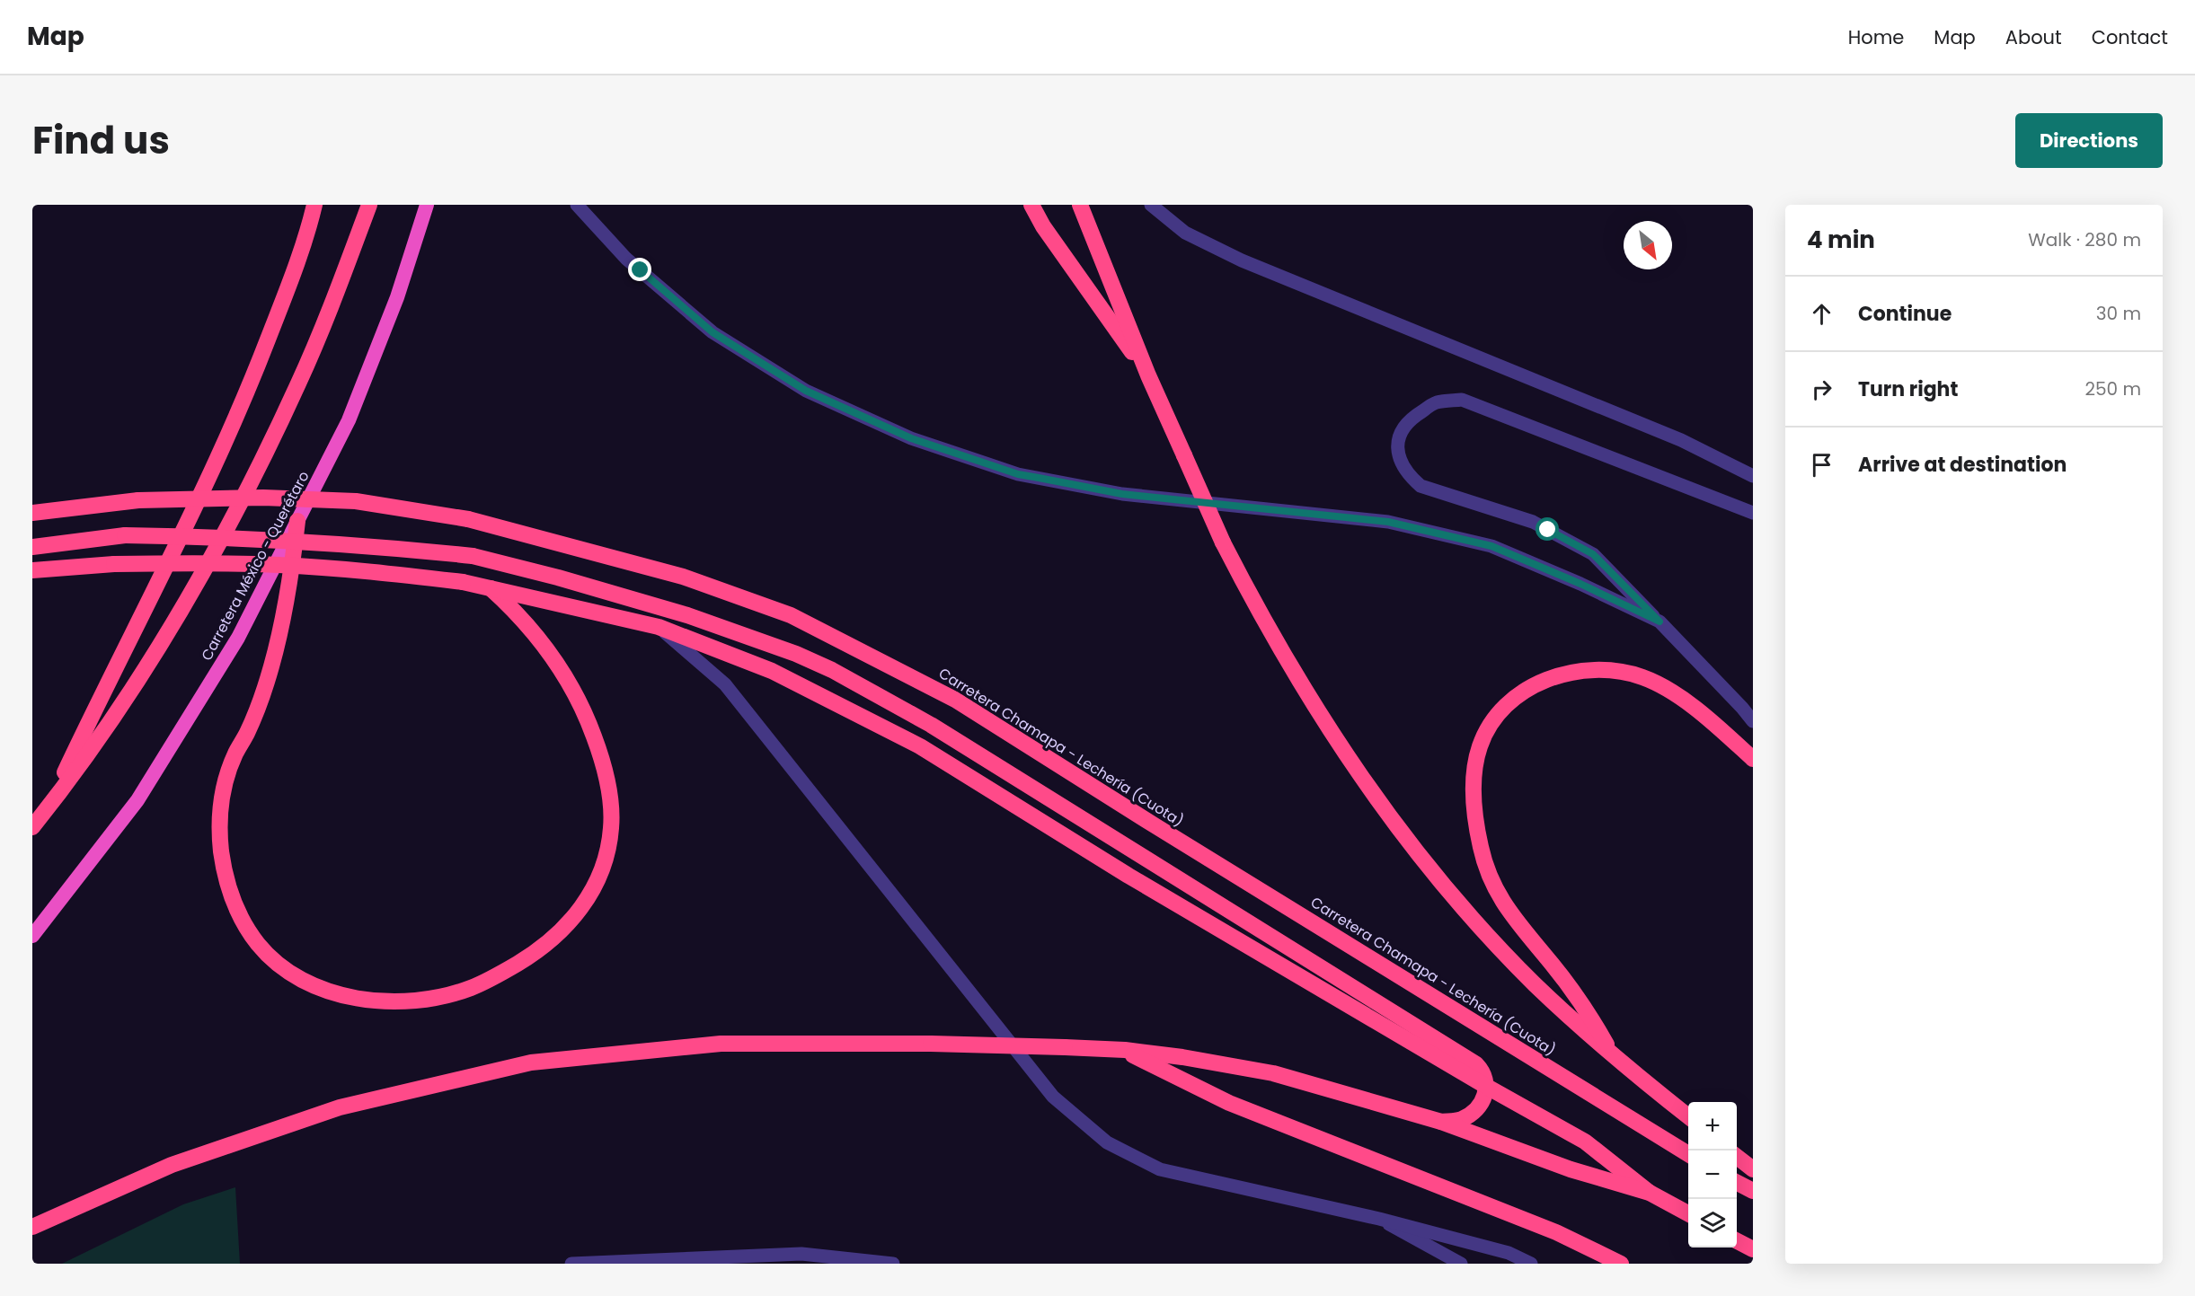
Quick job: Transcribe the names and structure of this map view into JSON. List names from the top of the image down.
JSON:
{
  "streets": {
    "highway": ["Carretera México - Querétaro", "Carretera Chamapa - Lechería (Cuota)"]
  },
  "north": "bottom right",
  "page": {
    "header": "Map",
    "nav": [
      "Home",
      "Map",
      "About",
      "Contact"
    ],
    "title": "Find us",
    "buttons": "Directions",
    "heading": ["4 min", "Walk · 280 m"],
    "list": [
      ["Continue", "30 m"],
      ["Turn right", "250 m"],
      "Arrive at destination"
    ],
    "map_buttons": ["+", "−"]
  }
}
